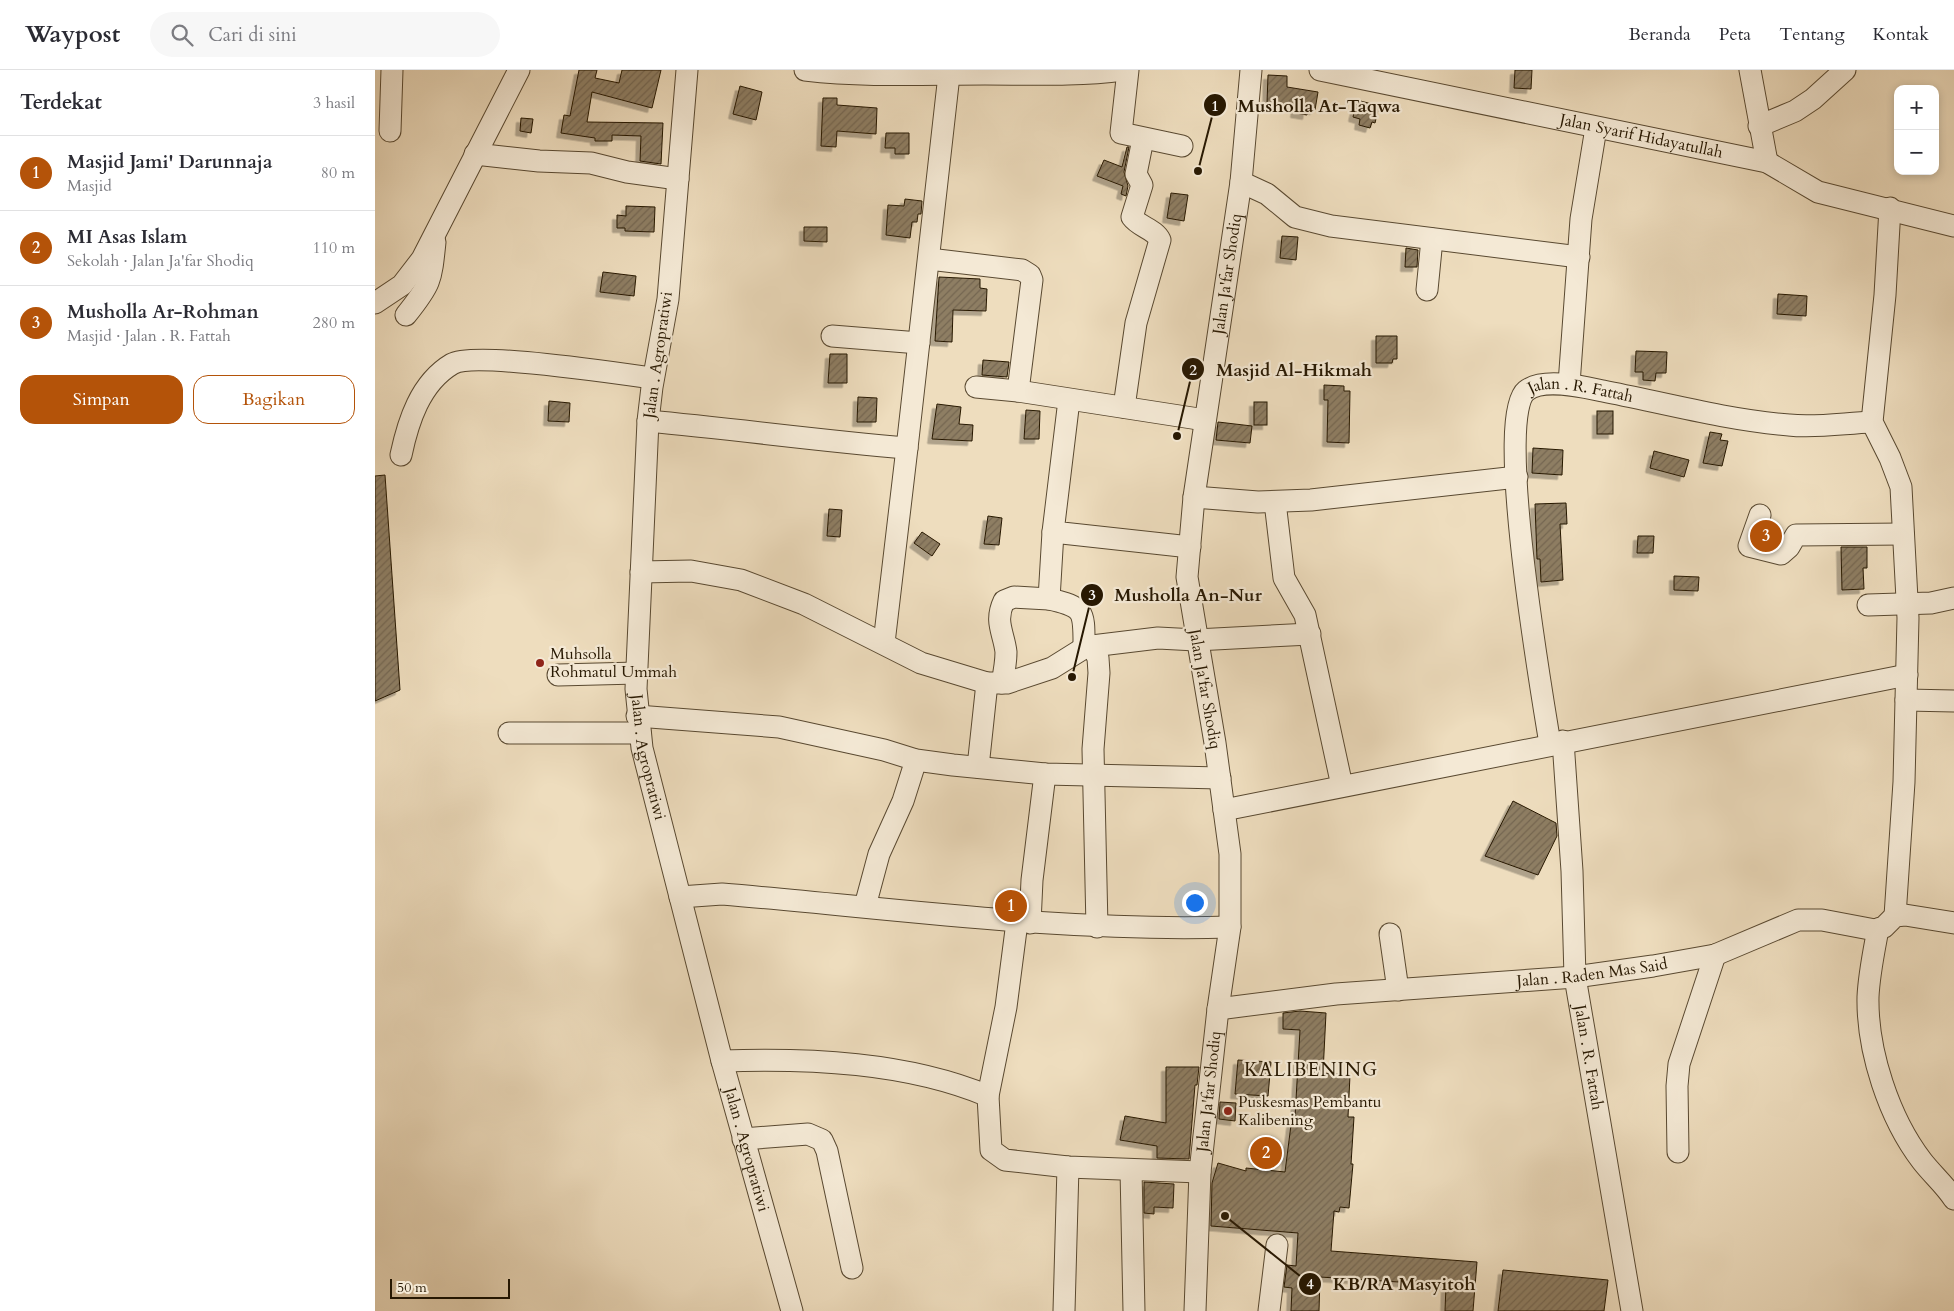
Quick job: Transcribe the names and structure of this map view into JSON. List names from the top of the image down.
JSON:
{
  "streets": {
    "street": [
      "Jalan Syarif Hidayatullah",
      "Jalan Ja'far Shodiq",
      "Jalan . Agropratiwi",
      "Jalan . R. Fattah",
      "Jalan . Raden Mas Said"
    ]
  },
  "crossings": [
    ["Jalan Ja'far Shodiq", "Jalan . Raden Mas Said"],
    ["Jalan . R. Fattah", "Jalan . Raden Mas Said"]
  ],
  "districts": ["KALIBENING"],
  "places": [
    "Musholla At-Taqwa",
    "Masjid Al-Hikmah",
    "Muhsolla Rohmatul Ummah",
    "Musholla An-Nur",
    "Puskesmas Pembantu Kalibening",
    "KB/RA Masyitoh"
  ],
  "scale_bar": "50 m",
  "page": {
    "header": "Waypost",
    "search": "Cari di sini",
    "nav": [
      "Beranda",
      "Peta",
      "Tentang",
      "Kontak"
    ],
    "heading": ["Terdekat", "3 hasil"],
    "map_buttons": ["+", "−"],
    "list": [
      {
        "mark": "1",
        "name": "Masjid Jami' Darunnaja",
        "note": "Masjid",
        "value": "80 m"
      },
      {
        "mark": "2",
        "name": "MI Asas Islam",
        "note": "Sekolah · Jalan Ja'far Shodiq",
        "value": "110 m"
      },
      {
        "mark": "3",
        "name": "Musholla Ar-Rohman",
        "note": "Masjid · Jalan . R. Fattah",
        "value": "280 m"
      }
    ],
    "buttons": ["Simpan", "Bagikan"],
    "pins": ["3", "1", "2"],
    "scale": "50 m"
  }
}
